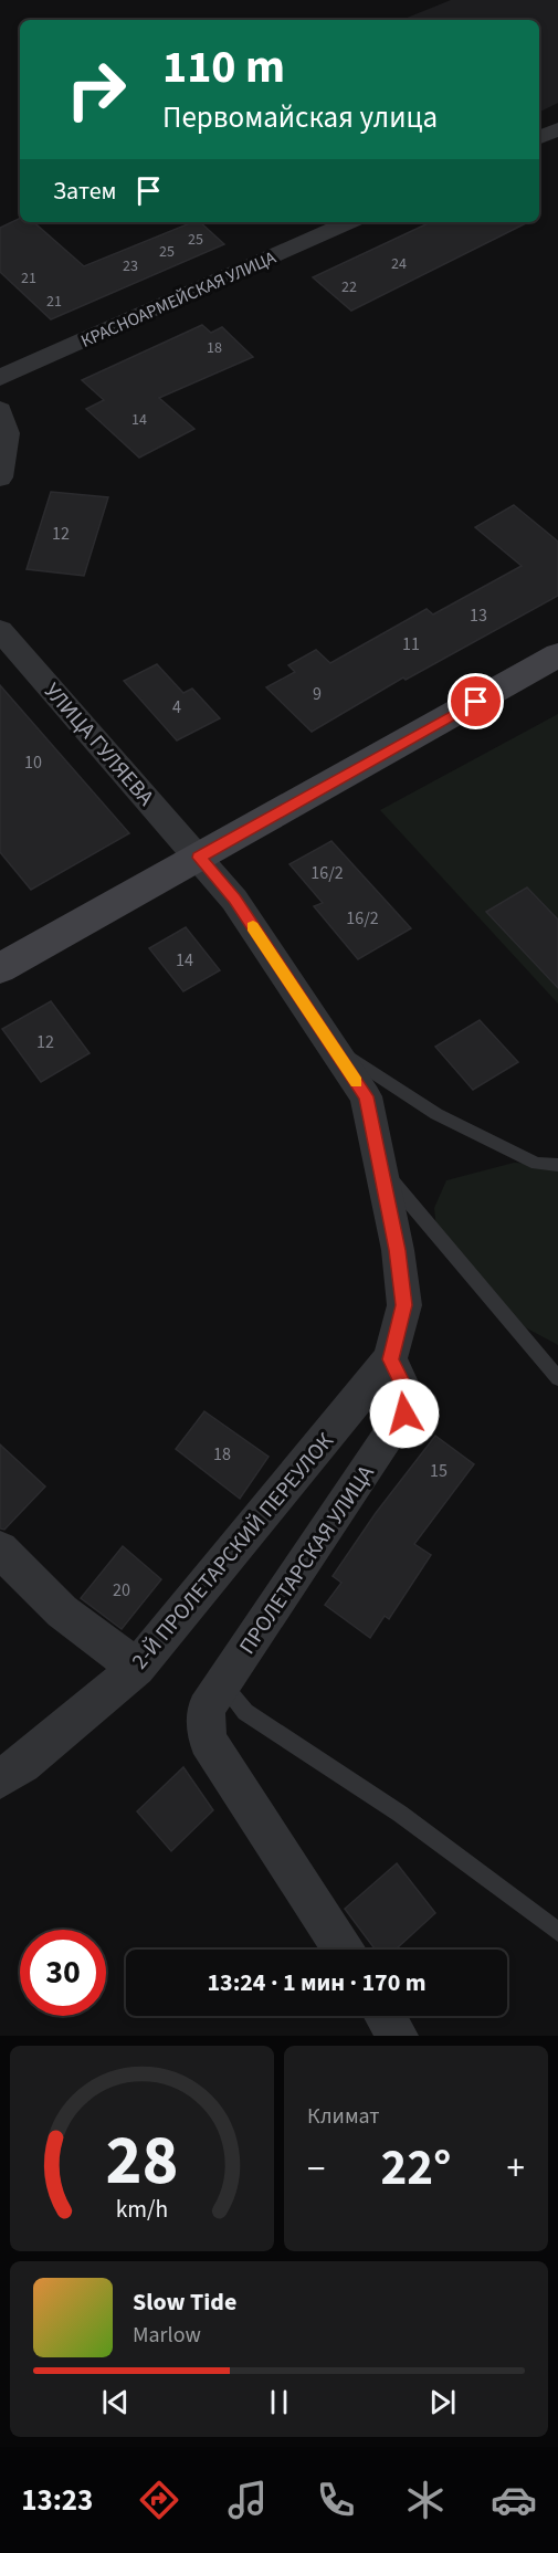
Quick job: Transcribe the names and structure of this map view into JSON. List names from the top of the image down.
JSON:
{
  "streets": {
    "street": [
      "КРАСНОАРМЕЙСКАЯ УЛИЦА",
      "УЛИЦА ГУЛЯЕВА",
      "2-Й ПРОЛЕТАРСКИЙ ПЕРЕУЛОК",
      "ПРОЛЕТАРСКАЯ УЛИЦА"
    ]
  },
  "crossings": [
    ["2-Й ПРОЛЕТАРСКИЙ ПЕРЕУЛОК", "ПРОЛЕТАРСКАЯ УЛИЦА"]
  ],
  "house_numbers": [
    "25",
    "25",
    "24",
    "23",
    "21",
    "22",
    "21",
    "18",
    "14",
    "12",
    "13",
    "11",
    "9",
    "4",
    "10",
    "16/2",
    "16/2",
    "14",
    "12",
    "18",
    "15",
    "20"
  ],
  "page": {
    "turn": ["110 m", "Первомайская улица"],
    "then": "Затем",
    "limit": "30",
    "trip": "13:24 · 1 мин · 170 m",
    "tile": "Климат",
    "heat": ["−", "22°", "+"],
    "song": ["Slow Tide", "Marlow"],
    "tabs": "13:23",
    "gauge": ["28", "km/h"]
  }
}
